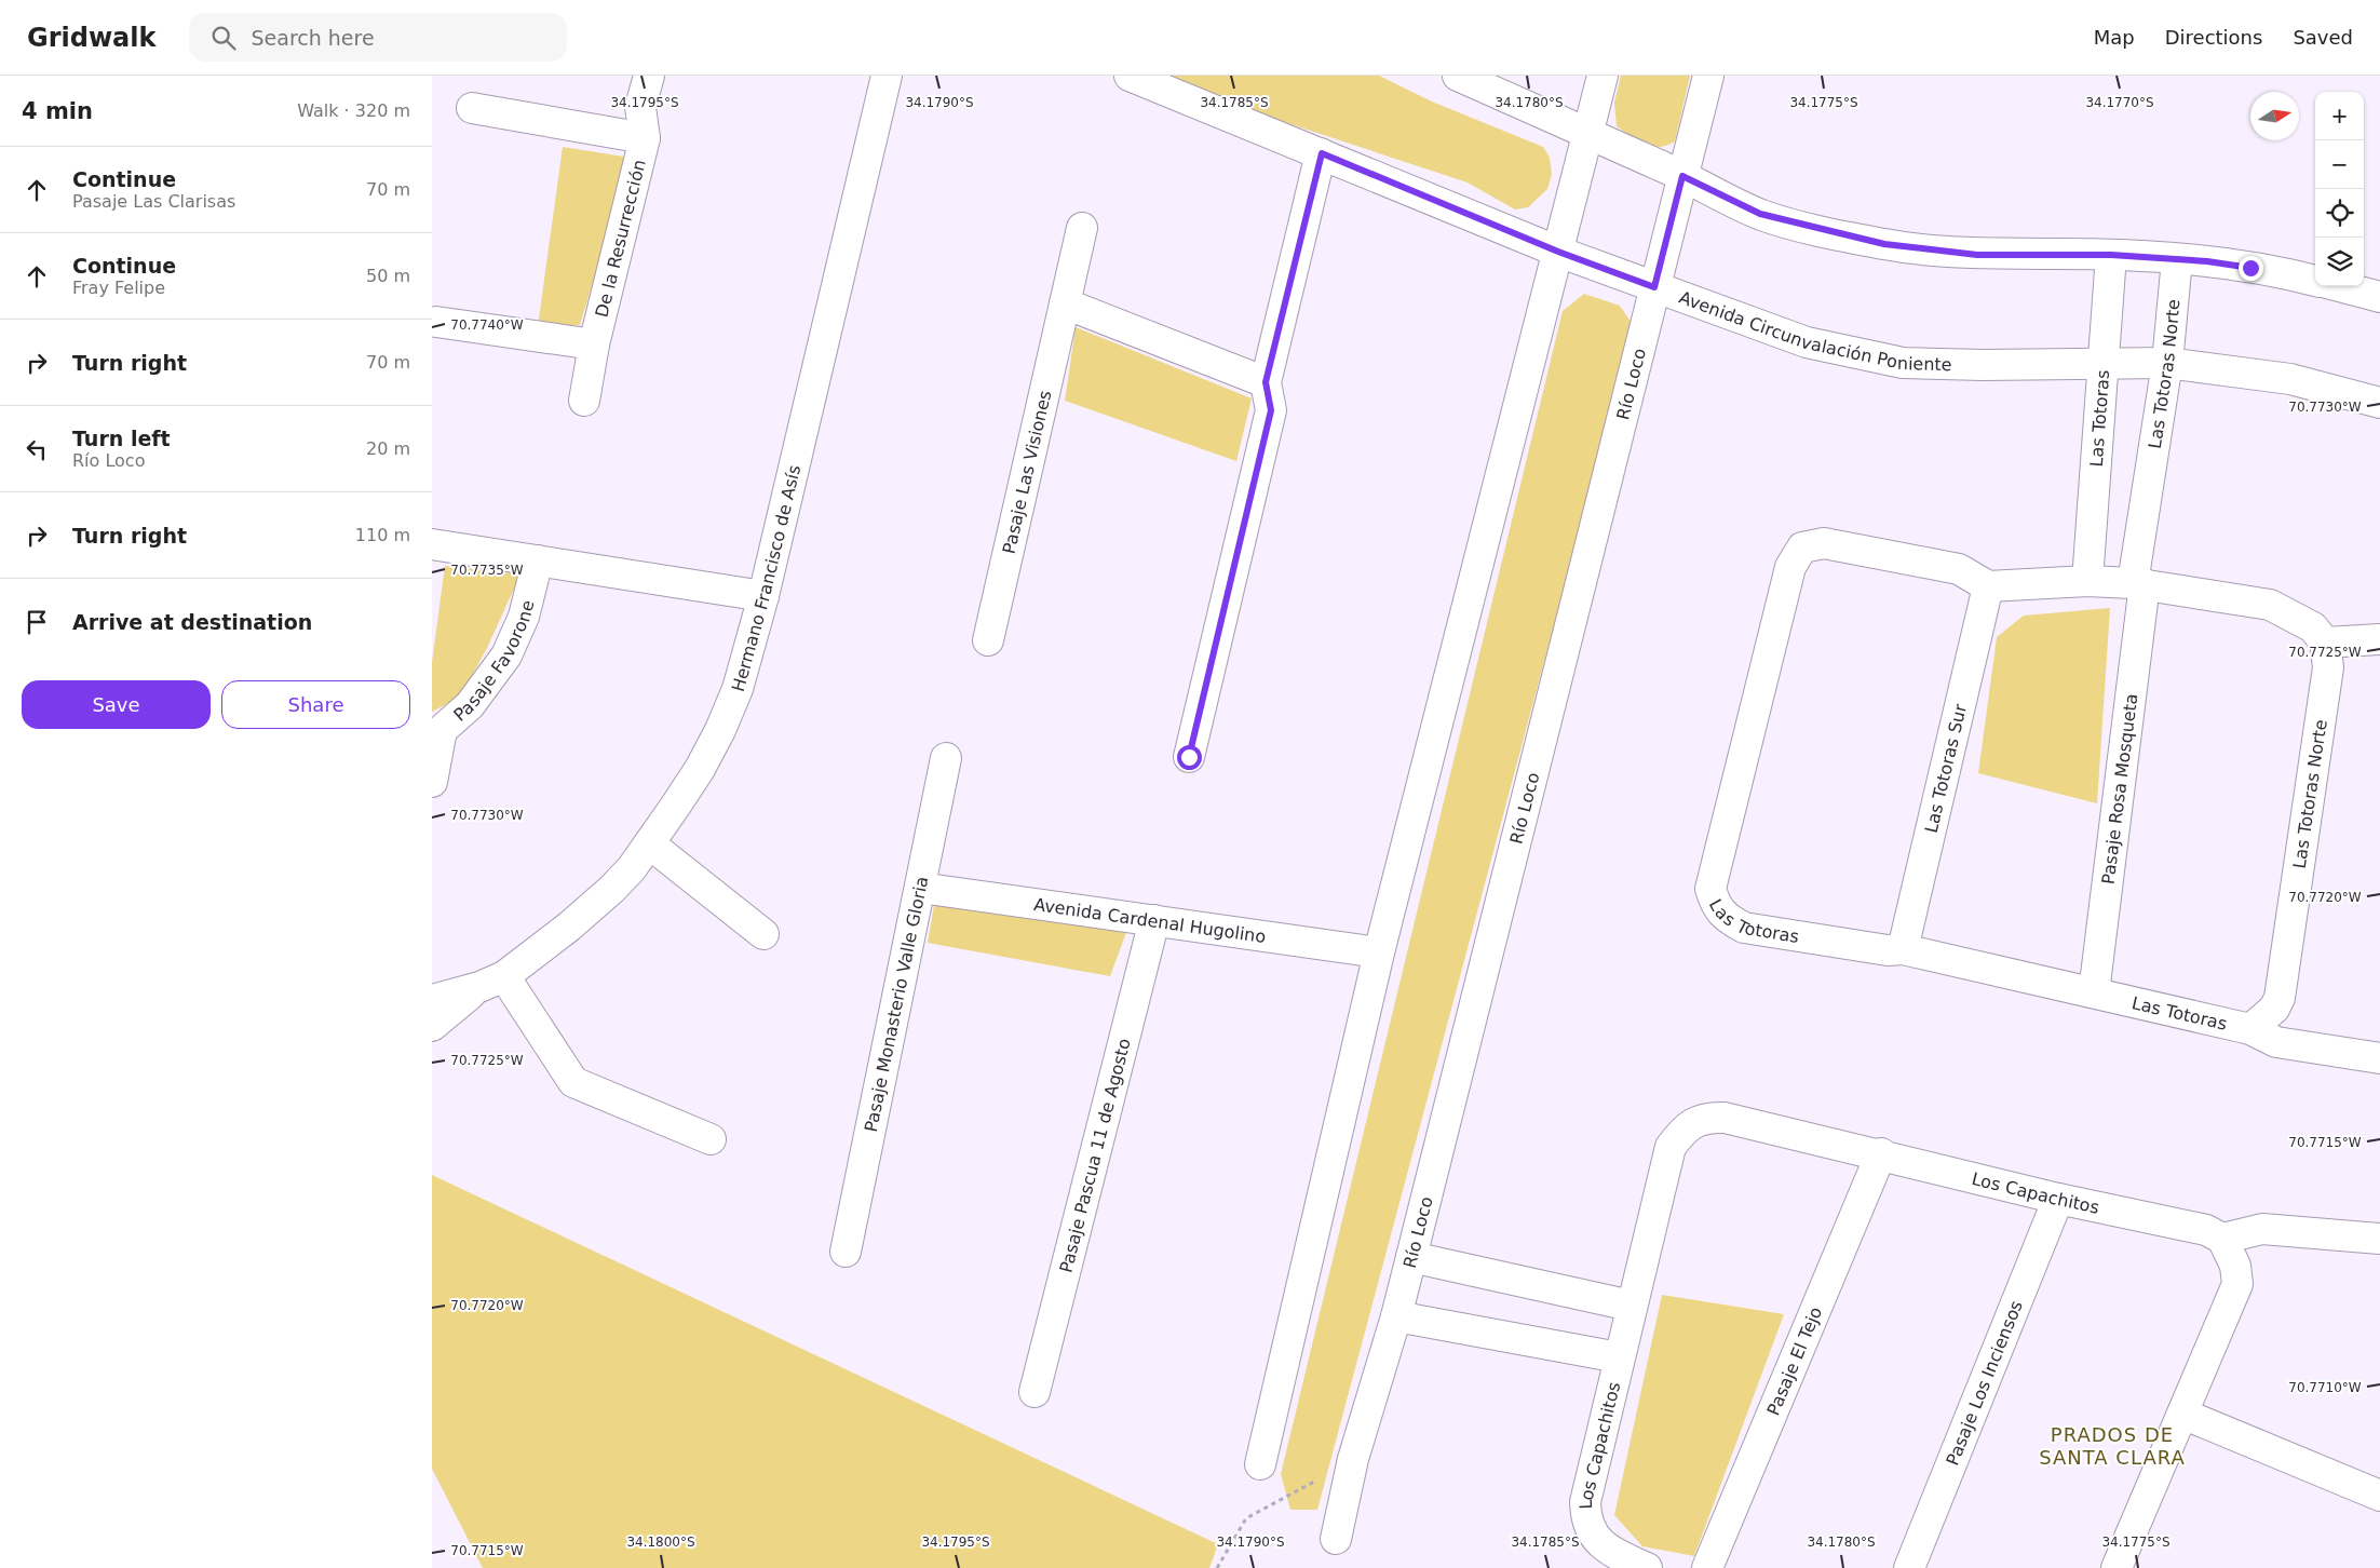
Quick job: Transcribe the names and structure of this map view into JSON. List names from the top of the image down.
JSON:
{
  "streets": {
    "street": [
      "De la Resurrección",
      "Avenida Circunvalación Poniente",
      "Las Totoras Norte",
      "Río Loco",
      "Las Totoras",
      "Pasaje Las Visiones",
      "Hermano Francisco de Asís",
      "Pasaje Favorone",
      "Las Totoras Sur",
      "Pasaje Rosa Mosqueta",
      "Avenida Cardenal Hugolino",
      "Pasaje Monasterio Valle Gloria",
      "Pasaje Pascua 11 de Agosto",
      "Los Capachitos",
      "Pasaje El Tejo",
      "Pasaje Los Inciensos"
    ]
  },
  "crossings": [
    ["Avenida Circunvalación Poniente", "Las Totoras Norte"],
    ["Avenida Circunvalación Poniente", "Río Loco"],
    ["Avenida Circunvalación Poniente", "Las Totoras"],
    ["Las Totoras Norte", "Las Totoras"],
    ["Las Totoras Norte", "Pasaje Rosa Mosqueta"],
    ["Río Loco", "Los Capachitos"],
    ["Las Totoras", "Las Totoras Sur"],
    ["Las Totoras", "Pasaje Rosa Mosqueta"],
    ["Avenida Cardenal Hugolino", "Pasaje Monasterio Valle Gloria"],
    ["Avenida Cardenal Hugolino", "Pasaje Pascua 11 de Agosto"],
    ["Los Capachitos", "Pasaje El Tejo"],
    ["Los Capachitos", "Pasaje Los Inciensos"]
  ],
  "districts": ["PRADOS DE SANTA CLARA"],
  "north": "right",
  "page": {
    "header": "Gridwalk",
    "search": "Search here",
    "nav": ["Map", "Directions", "Saved"],
    "heading": ["4 min", "Walk · 320 m"],
    "map_buttons": ["+", "−"],
    "list": [
      ["Continue", "Pasaje Las Clarisas", "70 m"],
      ["Continue", "Fray Felipe", "50 m"],
      ["Turn right", "70 m"],
      ["Turn left", "Río Loco", "20 m"],
      ["Turn right", "110 m"],
      "Arrive at destination"
    ],
    "buttons": ["Save", "Share"]
  },
  "coordinates": [
    "34.1795°S",
    "34.1790°S",
    "34.1785°S",
    "34.1780°S",
    "34.1775°S",
    "34.1770°S",
    "70.7740°W",
    "70.7730°W",
    "70.7735°W",
    "70.7725°W",
    "70.7720°W",
    "70.7715°W",
    "70.7710°W",
    "34.1800°S"
  ]
}
